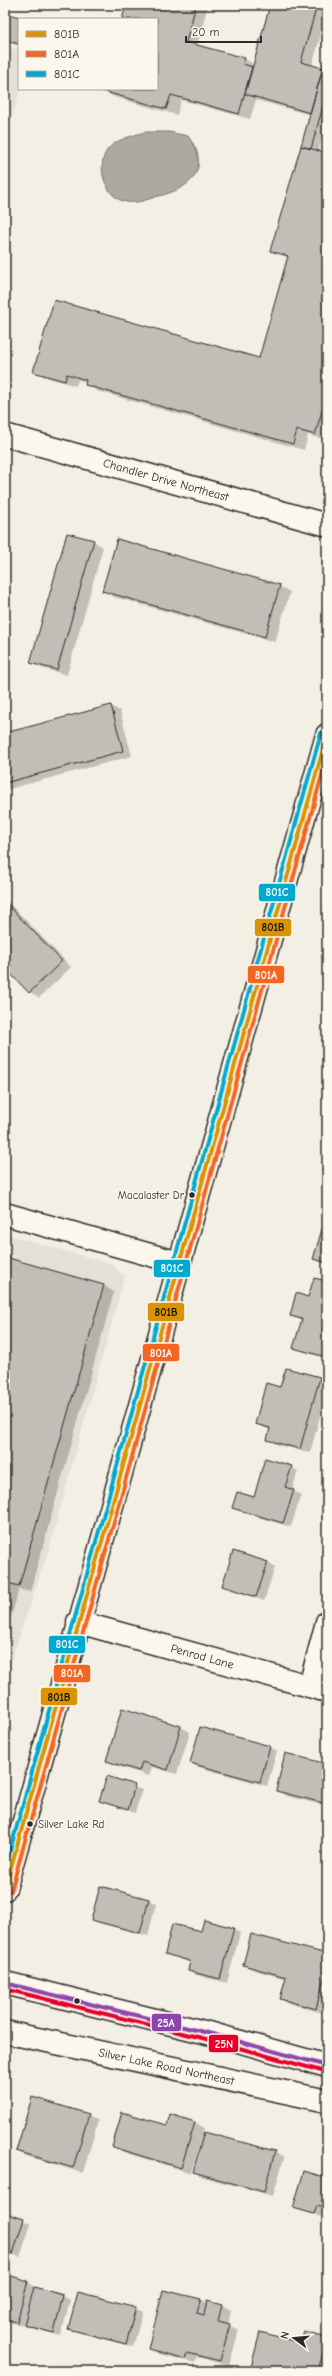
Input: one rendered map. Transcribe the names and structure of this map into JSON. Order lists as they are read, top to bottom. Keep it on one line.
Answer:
{"streets":{"main road":["Chandler Drive Northeast","Penrod Lane","Silver Lake Road Northeast"]},"places":["Macalaster Dr","Silver Lake Rd"],"lines":["transit line 801C","transit line 801B","transit line 801A","transit line 25A","transit line 25N"],"legend":["801B","801A","801C"],"scale_bar":"20 m","north":"left"}
